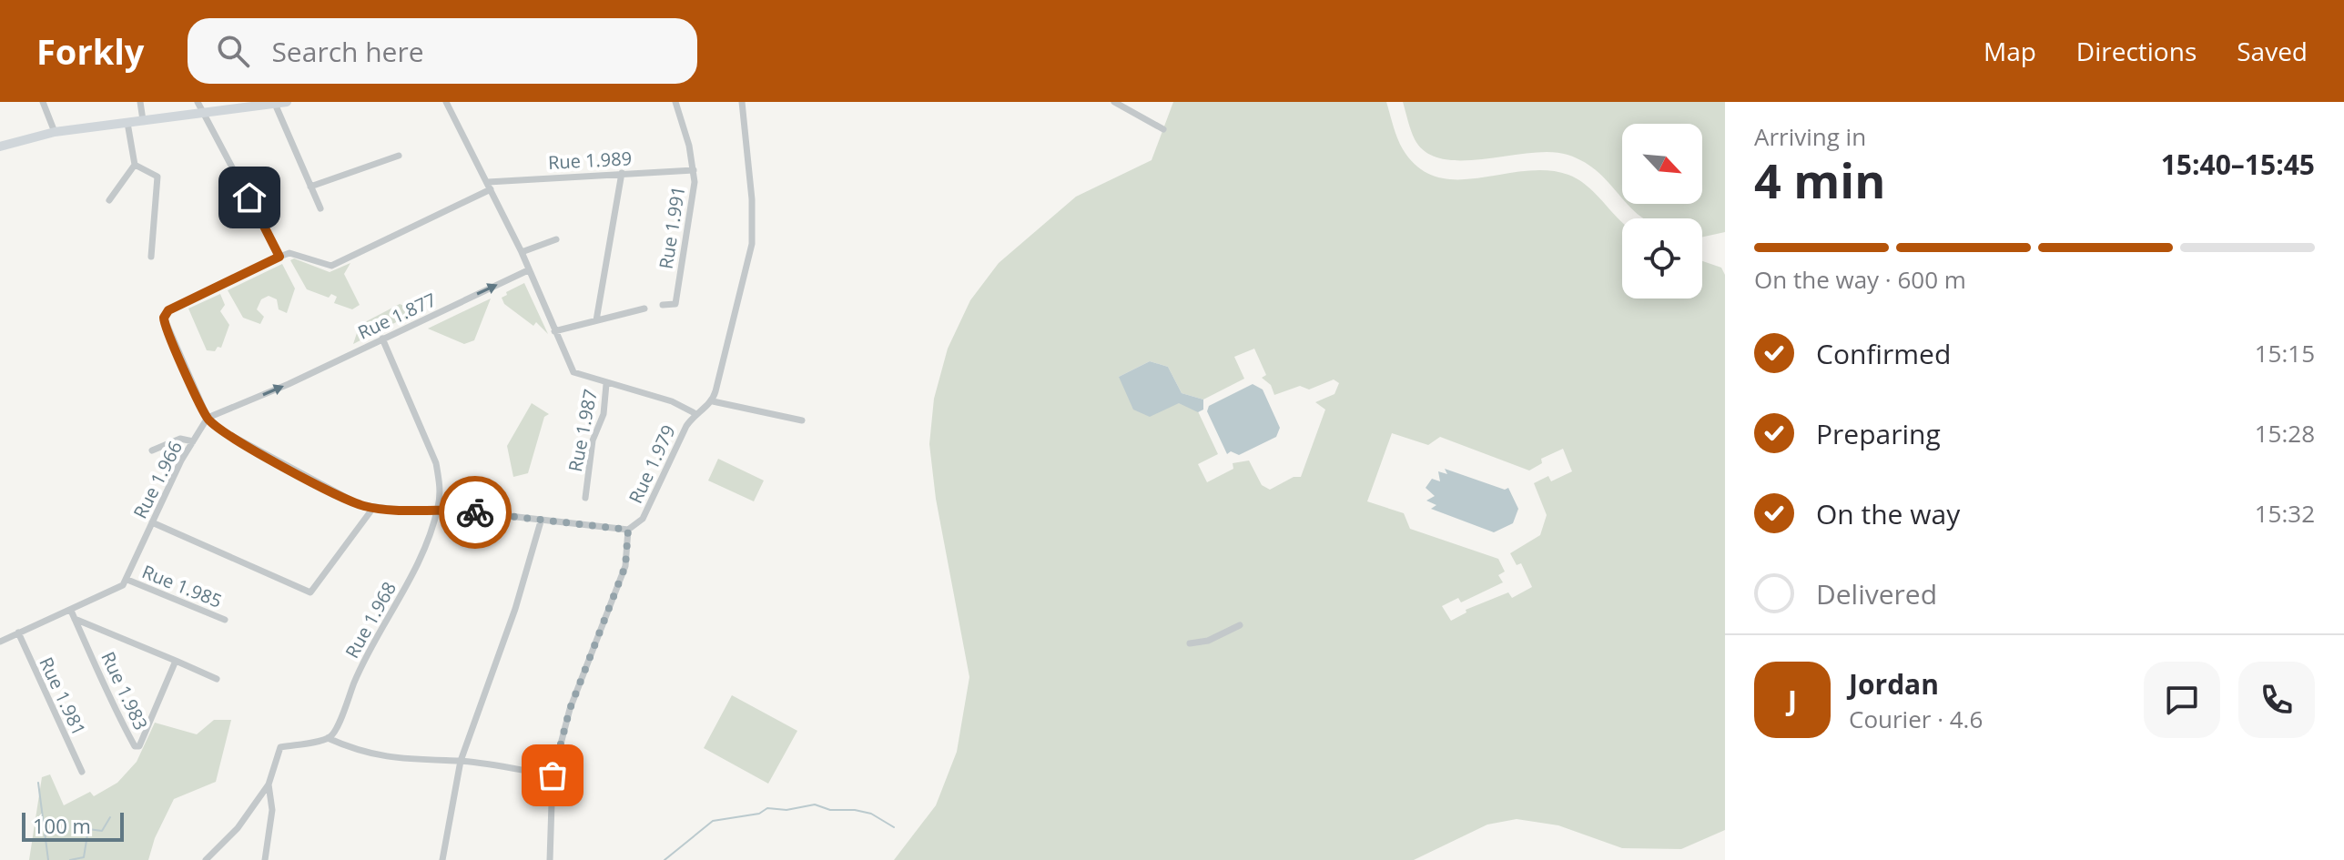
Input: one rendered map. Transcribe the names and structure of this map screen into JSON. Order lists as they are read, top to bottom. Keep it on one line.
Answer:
{"streets":{"street":["Rue 1.989","Rue 1.991","Rue 1.877","Rue 1.987","Rue 1.979","Rue 1.966","Rue 1.985","Rue 1.968","Rue 1.983","Rue 1.981"]},"crossings":[["Rue 1.989","Rue 1.991"],["Rue 1.877","Rue 1.987"],["Rue 1.877","Rue 1.966"],["Rue 1.877","Rue 1.968"],["Rue 1.966","Rue 1.985"]],"one_way":["Rue 1.877"],"scale_bar":"100 m","north":"bottom right","page":{"header":"Forkly","search":"Search here","nav":["Map","Directions","Saved"],"heading":["4 min","Arriving in","15:40–15:45"],"panel":["Jordan","Courier · 4.6"],"bar":"On the way · 600 m","list":[["Confirmed","15:15"],["Preparing","15:28"],["On the way","15:32"],"Delivered"],"round":"J","scale":"100 m"}}
